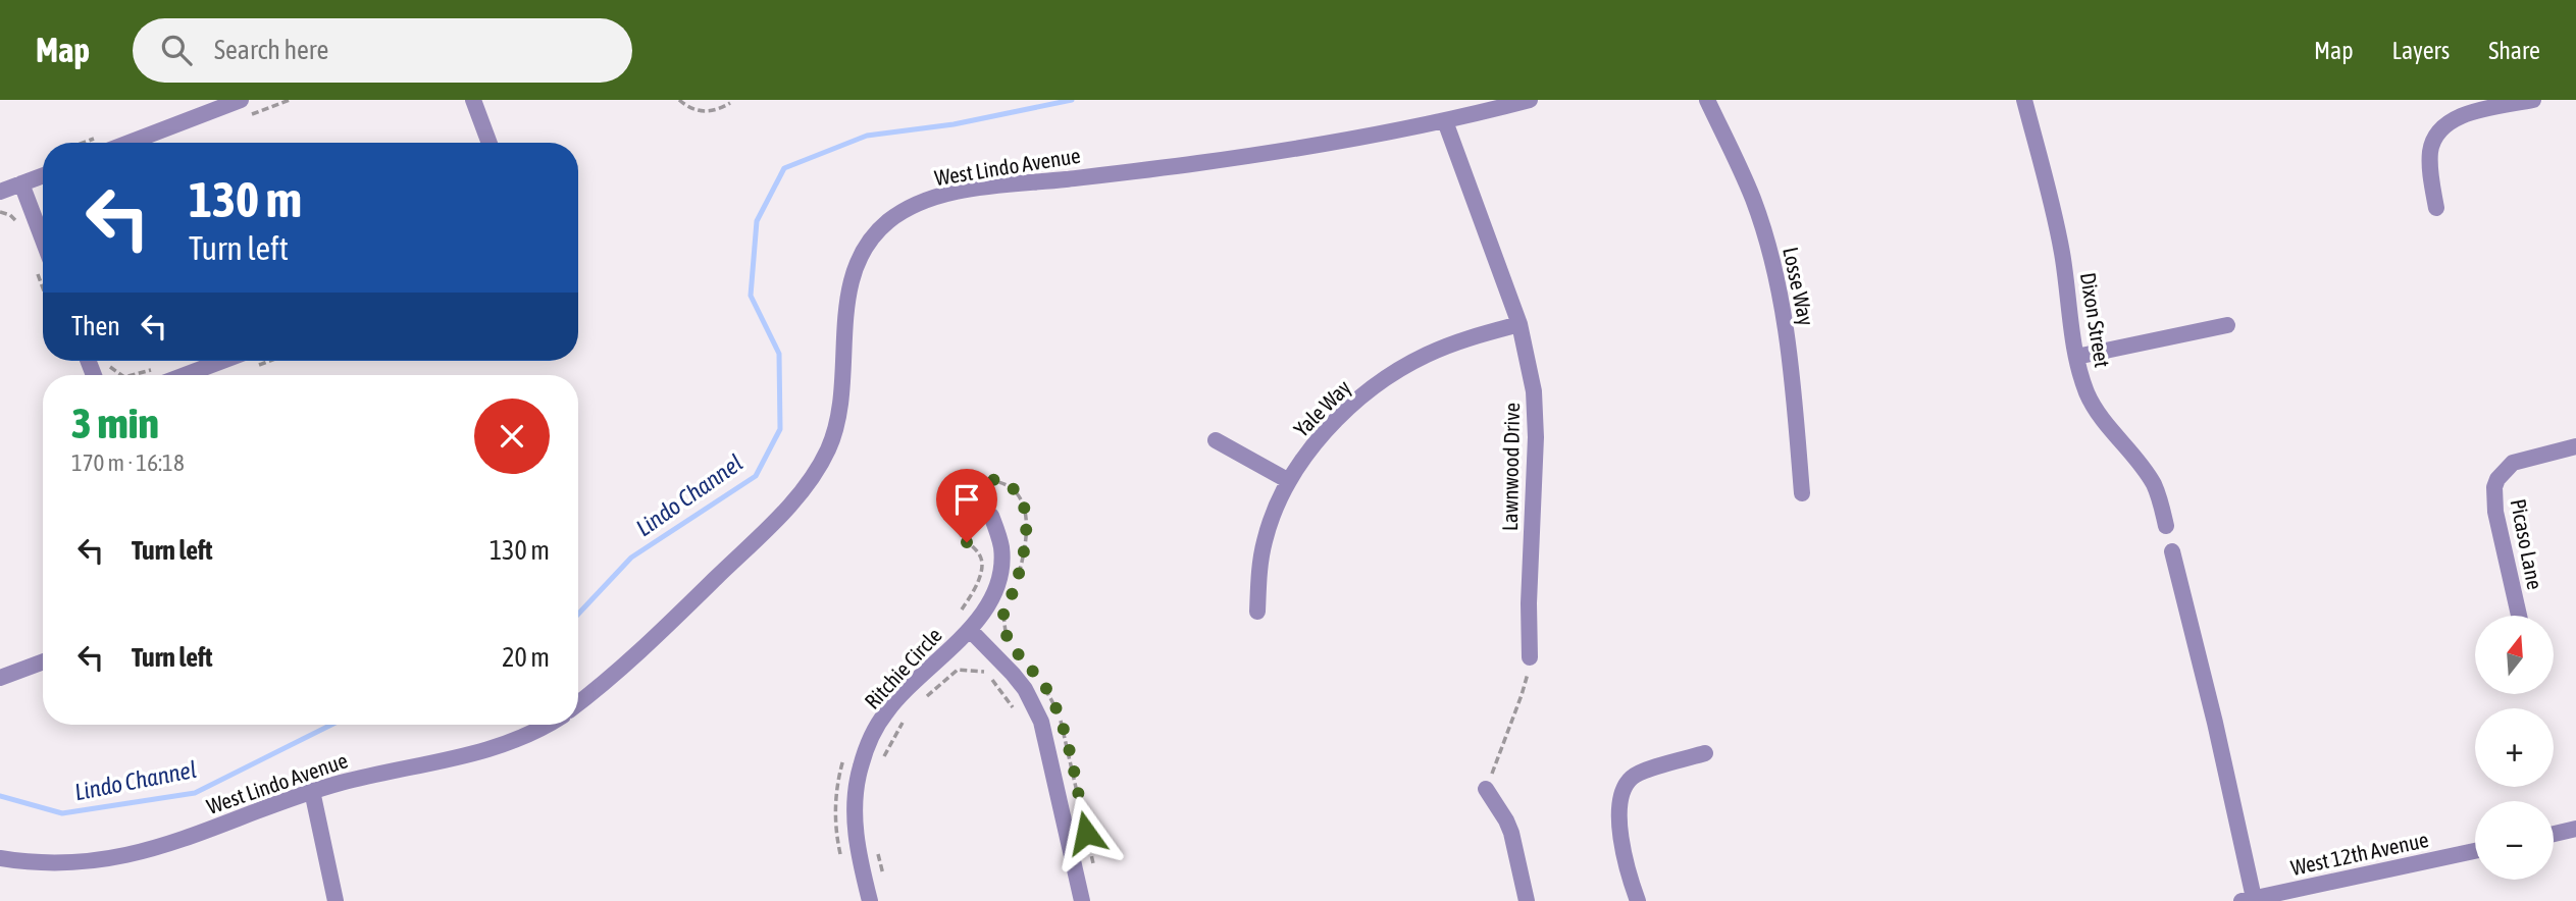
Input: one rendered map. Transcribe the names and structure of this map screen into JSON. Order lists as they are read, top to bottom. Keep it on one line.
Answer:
{"streets":{"street":["West Lindo Avenue","Losse Way","Dixon Street","Yale Way","Lawnwood Drive","Picaso Lane","Ritchie Circle","West 12th Avenue"]},"crossings":[["West Lindo Avenue","Lawnwood Drive"],["Yale Way","Lawnwood Drive"]],"water":["Lindo Channel"],"north":"top","page":{"header":"Map","search":"Search here","nav":["Map","Layers","Share"],"turn":["130 m","Turn left"],"then":"Then","heading":["3 min","170 m · 16:18"],"list":[{"name":"Turn left","value":"130 m"},{"name":"Turn left","value":"20 m"}],"map_buttons":["+","−"]}}
